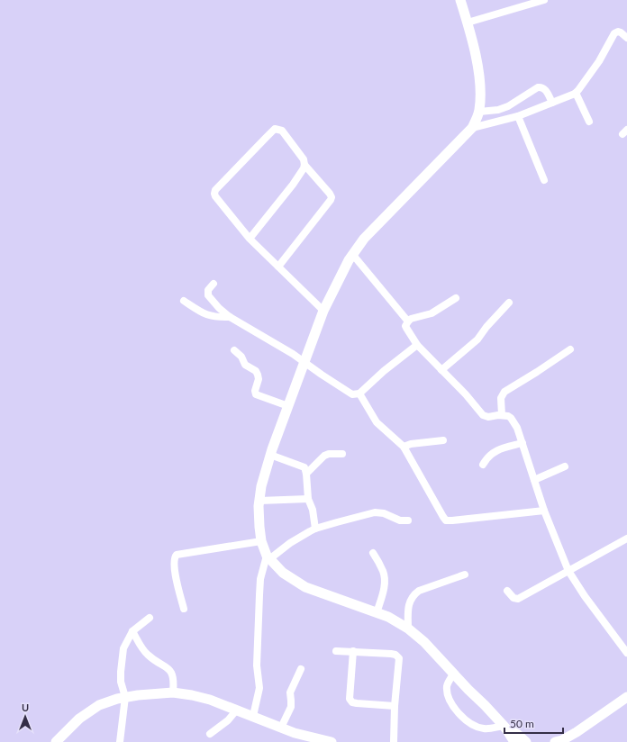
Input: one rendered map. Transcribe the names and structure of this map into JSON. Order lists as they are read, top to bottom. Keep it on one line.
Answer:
{"scale_bar":"50 m","north":"top"}
